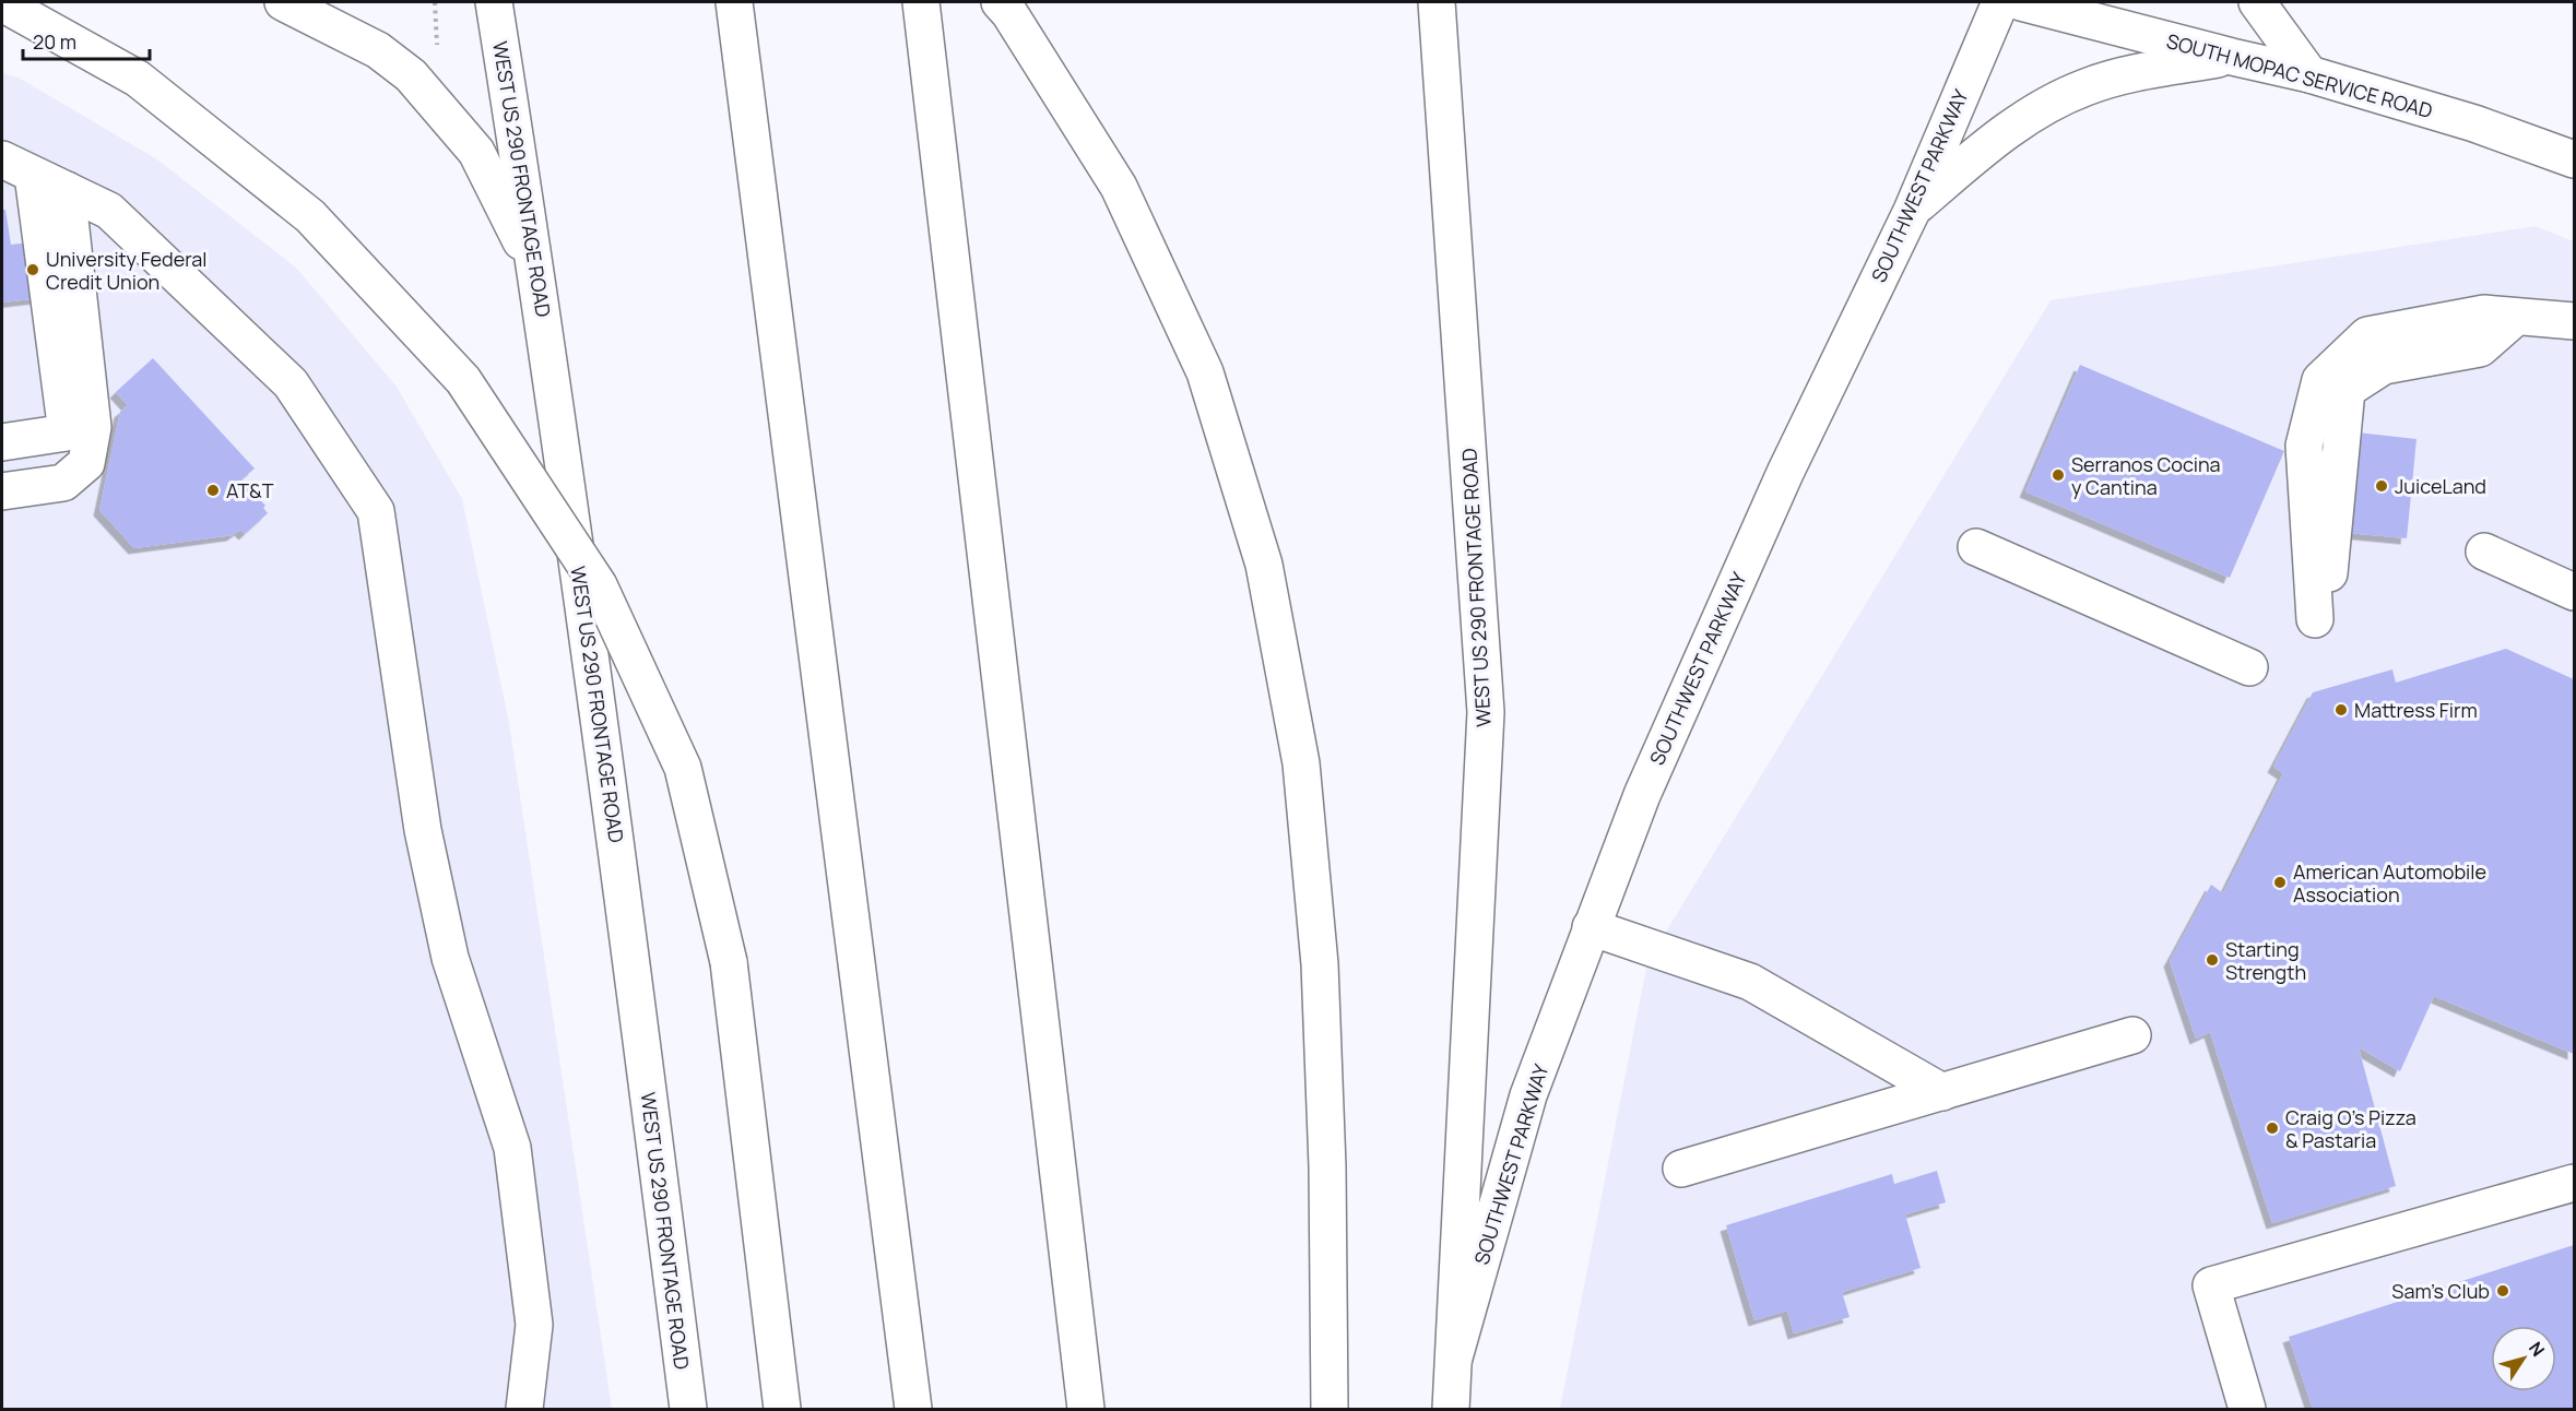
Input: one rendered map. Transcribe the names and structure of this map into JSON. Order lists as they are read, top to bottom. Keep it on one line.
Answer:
{"streets":{"main road":["SOUTH MOPAC SERVICE ROAD","WEST US 290 FRONTAGE ROAD","SOUTHWEST PARKWAY"]},"crossings":[["WEST US 290 FRONTAGE ROAD","SOUTHWEST PARKWAY"]],"places":["University Federal Credit Union","Serranos Cocina y Cantina","JuiceLand","AT&T","Mattress Firm","American Automobile Association","Starting Strength","Craig O's Pizza & Pastaria","Sam's Club"],"scale_bar":"20 m","north":"top right"}
